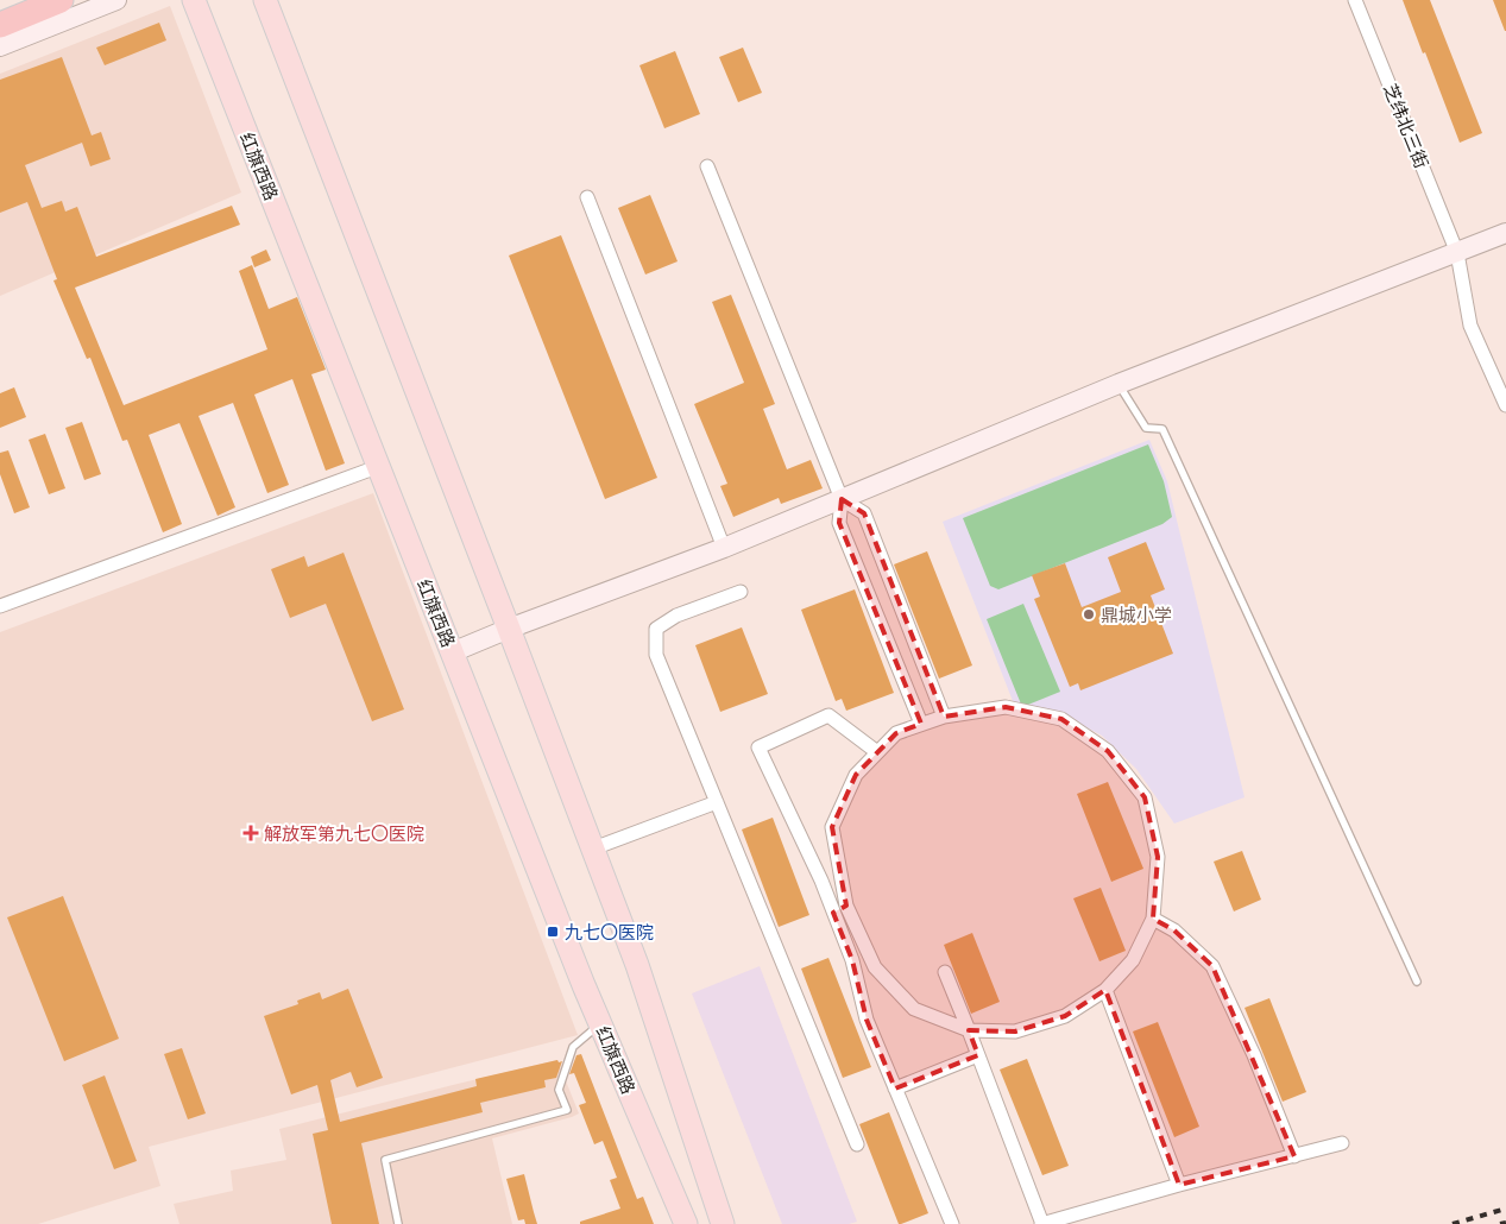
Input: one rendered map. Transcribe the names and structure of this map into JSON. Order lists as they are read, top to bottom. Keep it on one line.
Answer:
{"streets":{"main road":["红旗西路"],"street":["芝纬北三街"]},"places":{"other":["鼎城小学"],"health":["解放军第九七〇医院"],"transit":["九七〇医院"]}}
